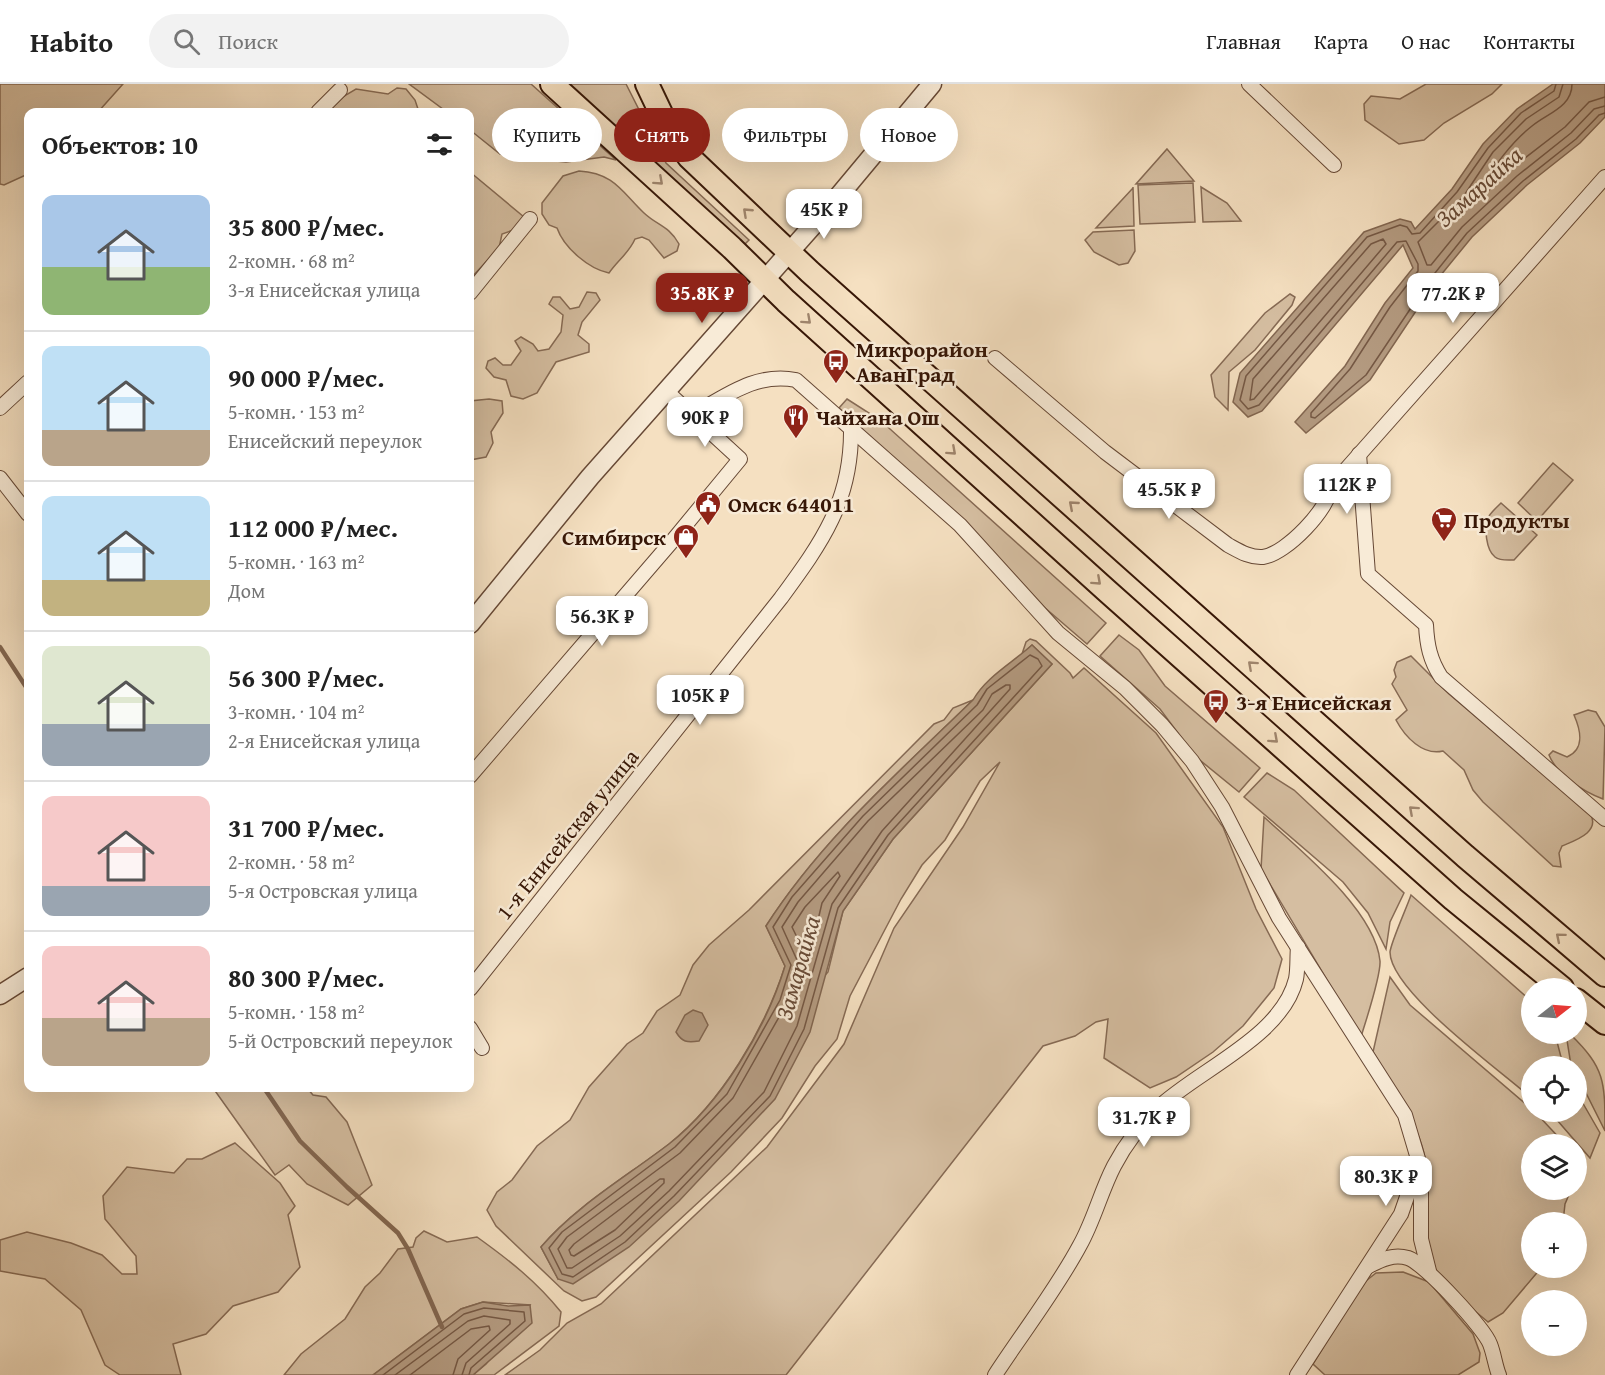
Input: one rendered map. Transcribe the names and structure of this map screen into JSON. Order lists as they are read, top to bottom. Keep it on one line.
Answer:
{"streets":{"street":["1-я Енисейская улица"]},"water":["Замарайка"],"places":{"bus stop":["Микрорайон АванГрад","3-я Енисейская"],"restaurant":["Чайхана Ош"],"public building":["Омск 644011"],"supermarket":["Продукты"],"shop":["Симбирск"]},"north":"right","page":{"header":"Habito","search":"Поиск","nav":["Главная","Карта","О нас","Контакты"],"chip":["Купить","Снять","Фильтры","Новое"],"heading":"Объектов: 10","list":[{"name":"35 800 ₽/мес.","note":"2-комн. · 68 m² · 3-я Енисейская улица"},{"name":"90 000 ₽/мес.","note":"5-комн. · 153 m² · Енисейский переулок"},{"name":"112 000 ₽/мес.","note":"5-комн. · 163 m² · Дом"},{"name":"56 300 ₽/мес.","note":"3-комн. · 104 m² · 2-я Енисейская улица"},{"name":"31 700 ₽/мес.","note":"2-комн. · 58 m² · 5-я Островская улица"},{"name":"80 300 ₽/мес.","note":"5-комн. · 158 m² · 5-й Островский переулок"}],"price":["45K ₽","35.8K ₽","77.2K ₽","90K ₽","112K ₽","45.5K ₽","56.3K ₽","105K ₽","31.7K ₽","80.3K ₽"],"map_buttons":["+","−"]}}
